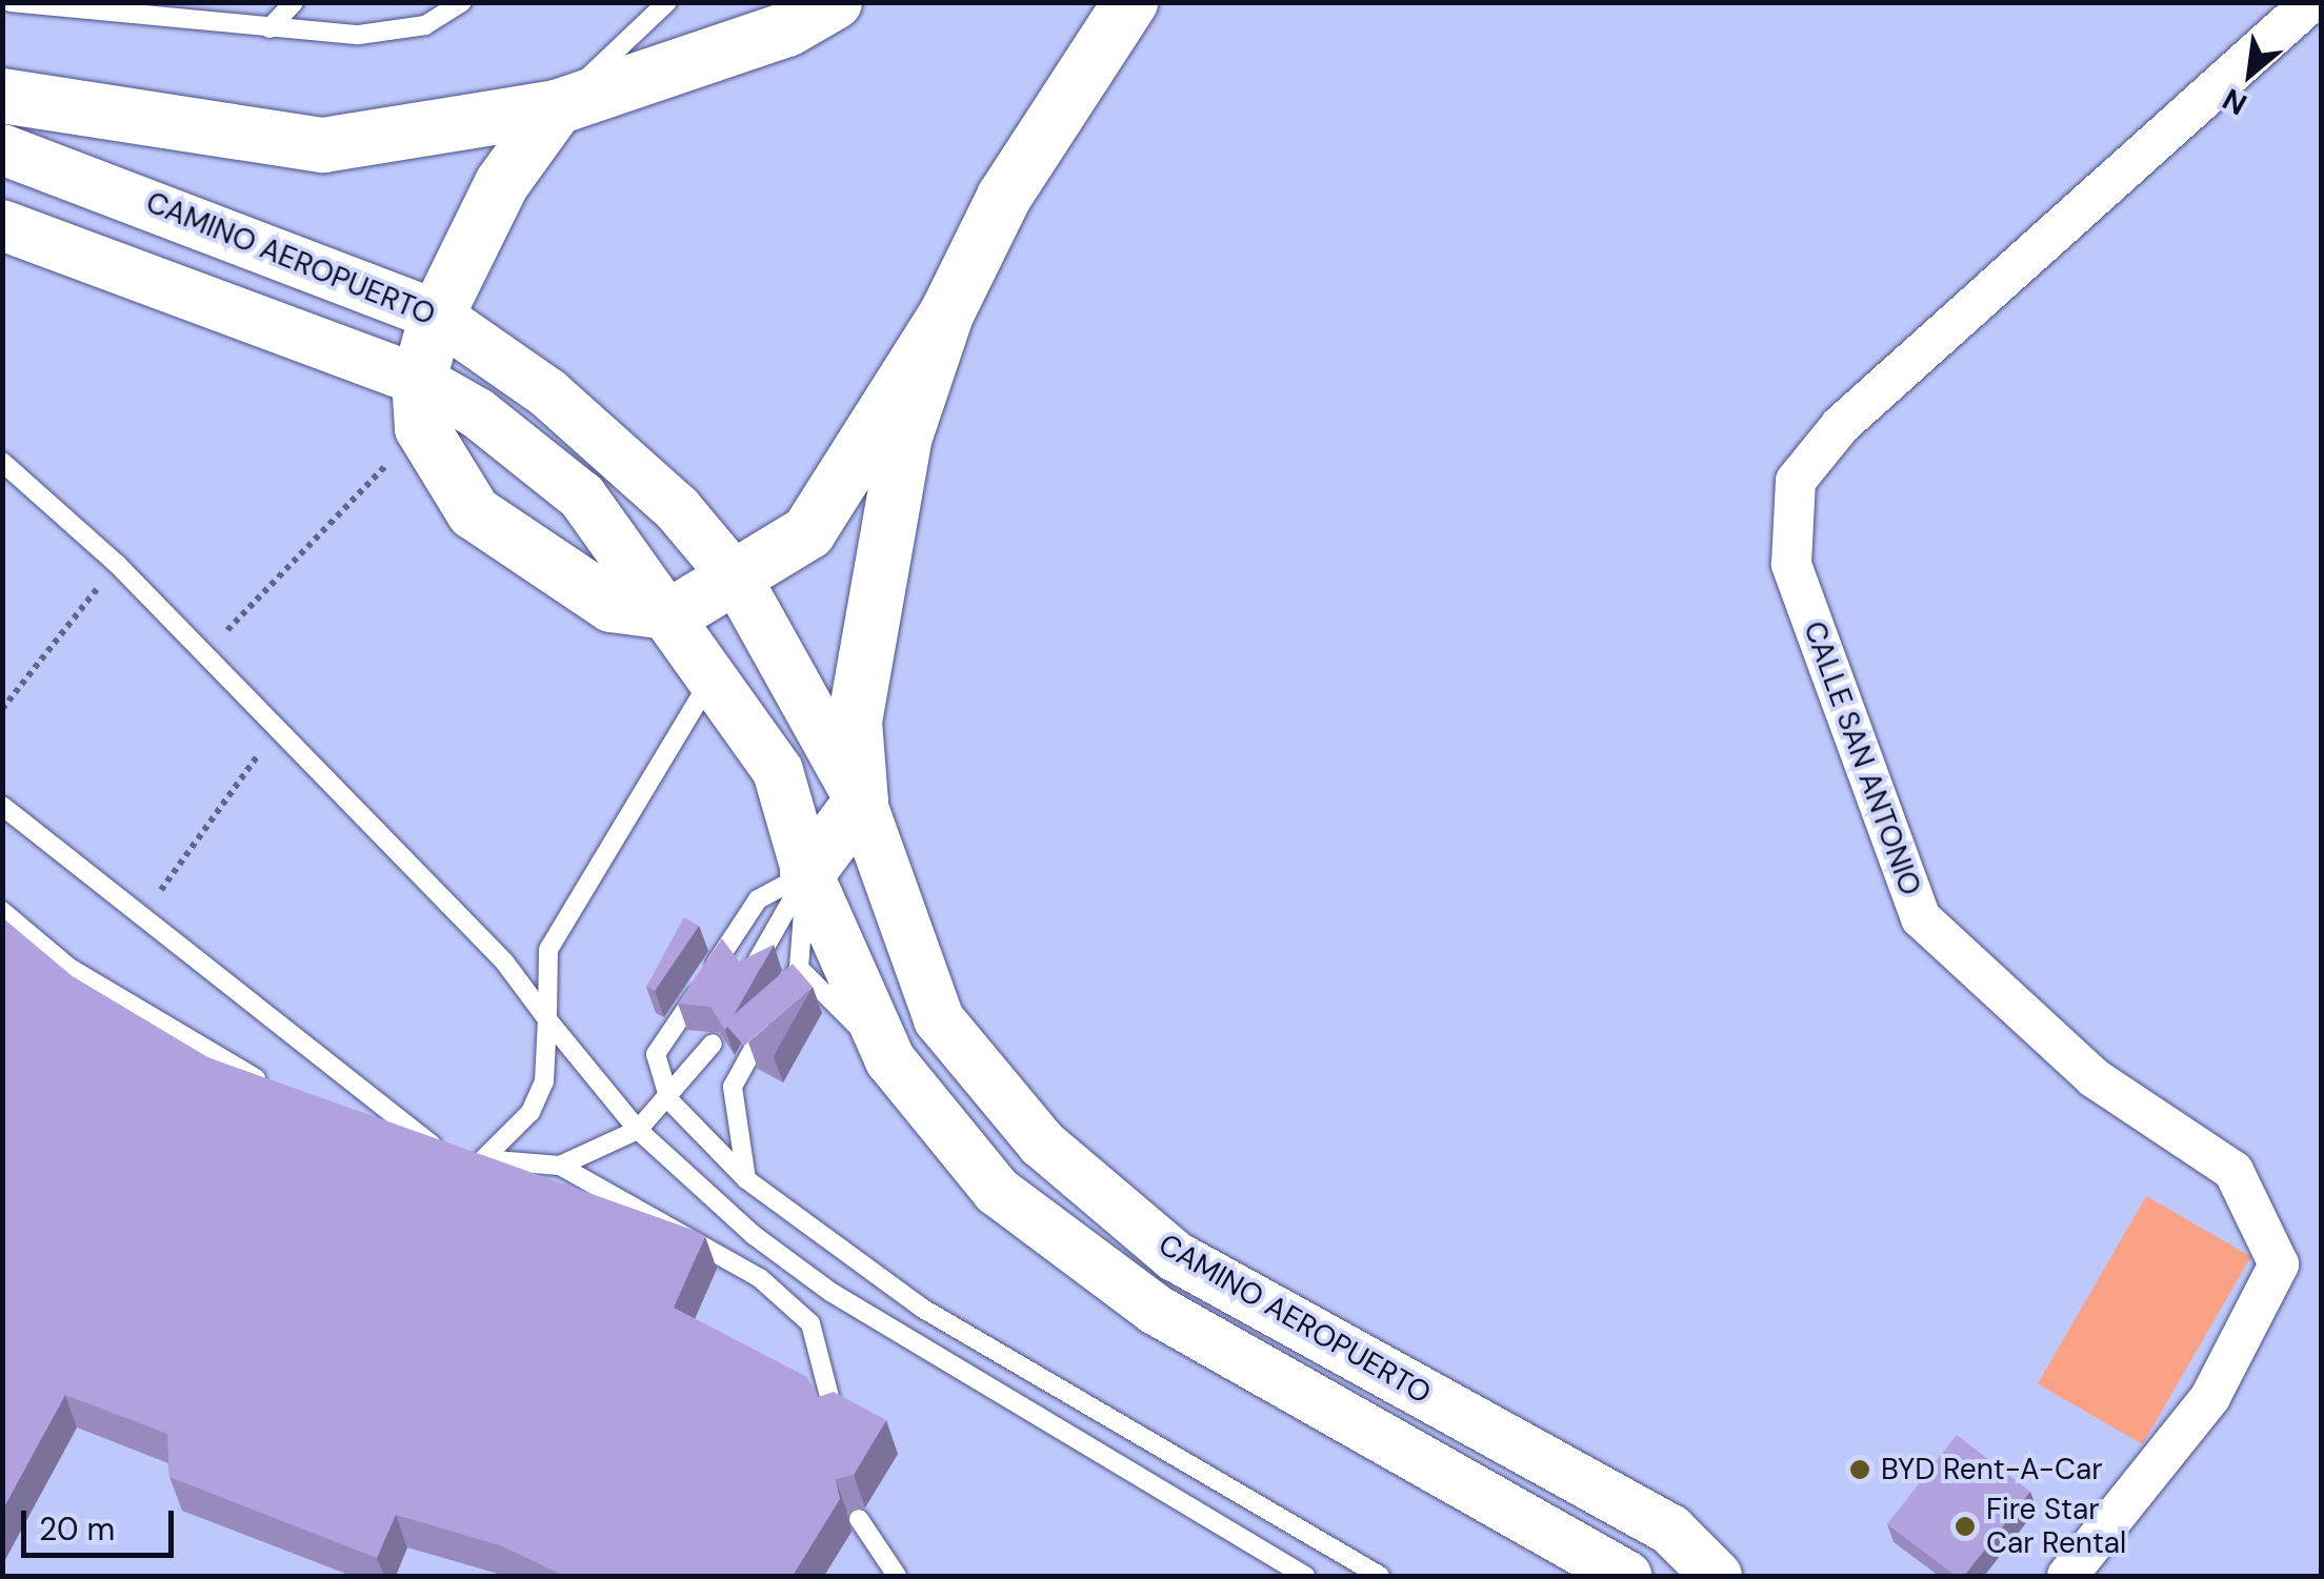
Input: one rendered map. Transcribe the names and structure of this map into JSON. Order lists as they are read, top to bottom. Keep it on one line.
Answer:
{"streets":{"street":["CAMINO AEROPUERTO","CALLE SAN ANTONIO"]},"places":["BYD Rent-A-Car","Fire Star Car Rental"],"scale_bar":"20 m","north":"bottom left"}
